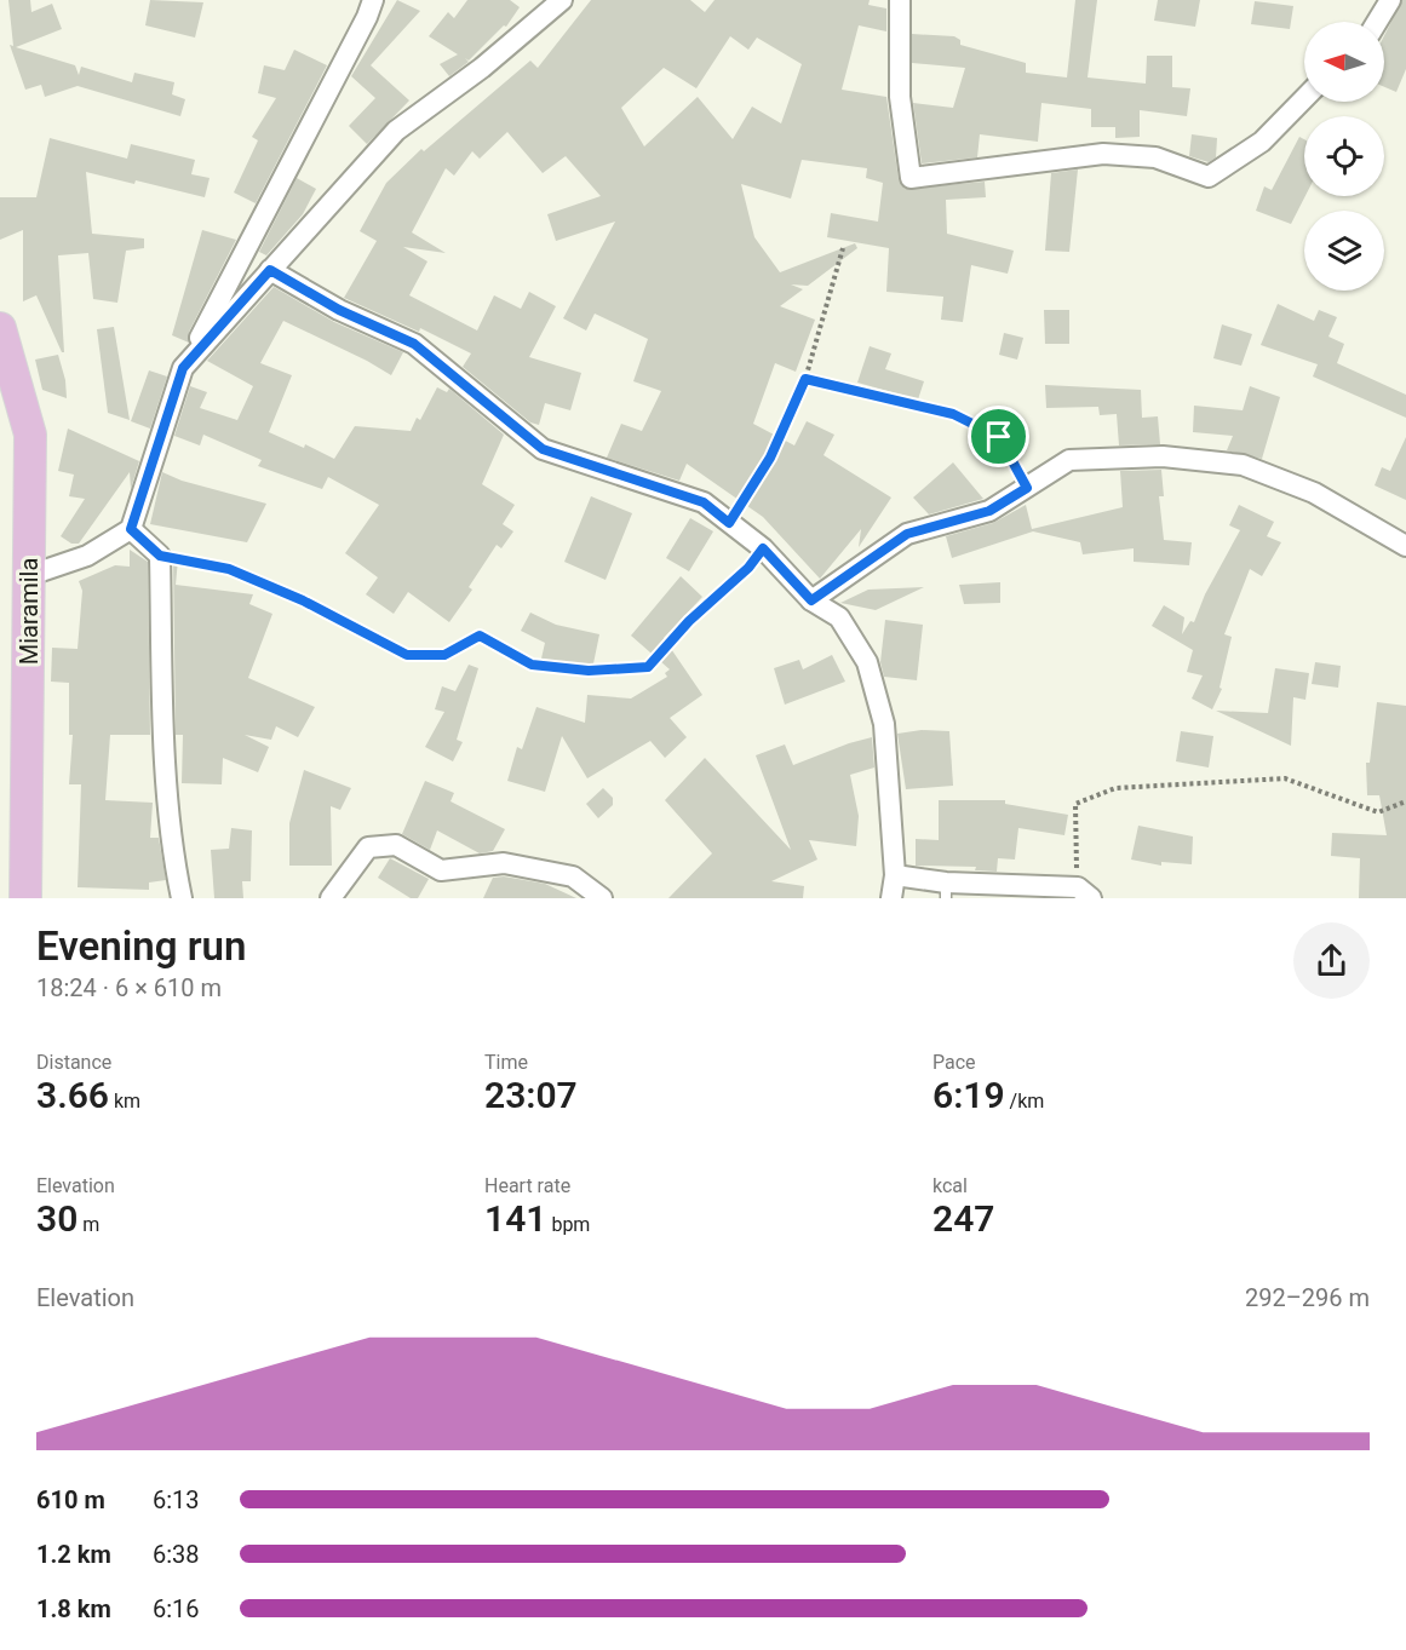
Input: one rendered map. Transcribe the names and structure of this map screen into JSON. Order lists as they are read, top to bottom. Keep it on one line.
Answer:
{"streets":{"main road":["Miaramila"]},"north":"left","page":{"heading":["Evening run","18:24 · 6 × 610 m"],"stats":[["Distance","3.66 km"],["Time","23:07"],["Pace","6:19 /km"],["Elevation","30 m"],["Heart rate","141 bpm"],["kcal","247"]],"chart":["Elevation","292–296 m"],"list":[{"name":"610 m","note":"6:13"},{"name":"1.2 km","note":"6:38"},{"name":"1.8 km","note":"6:16"}]}}
